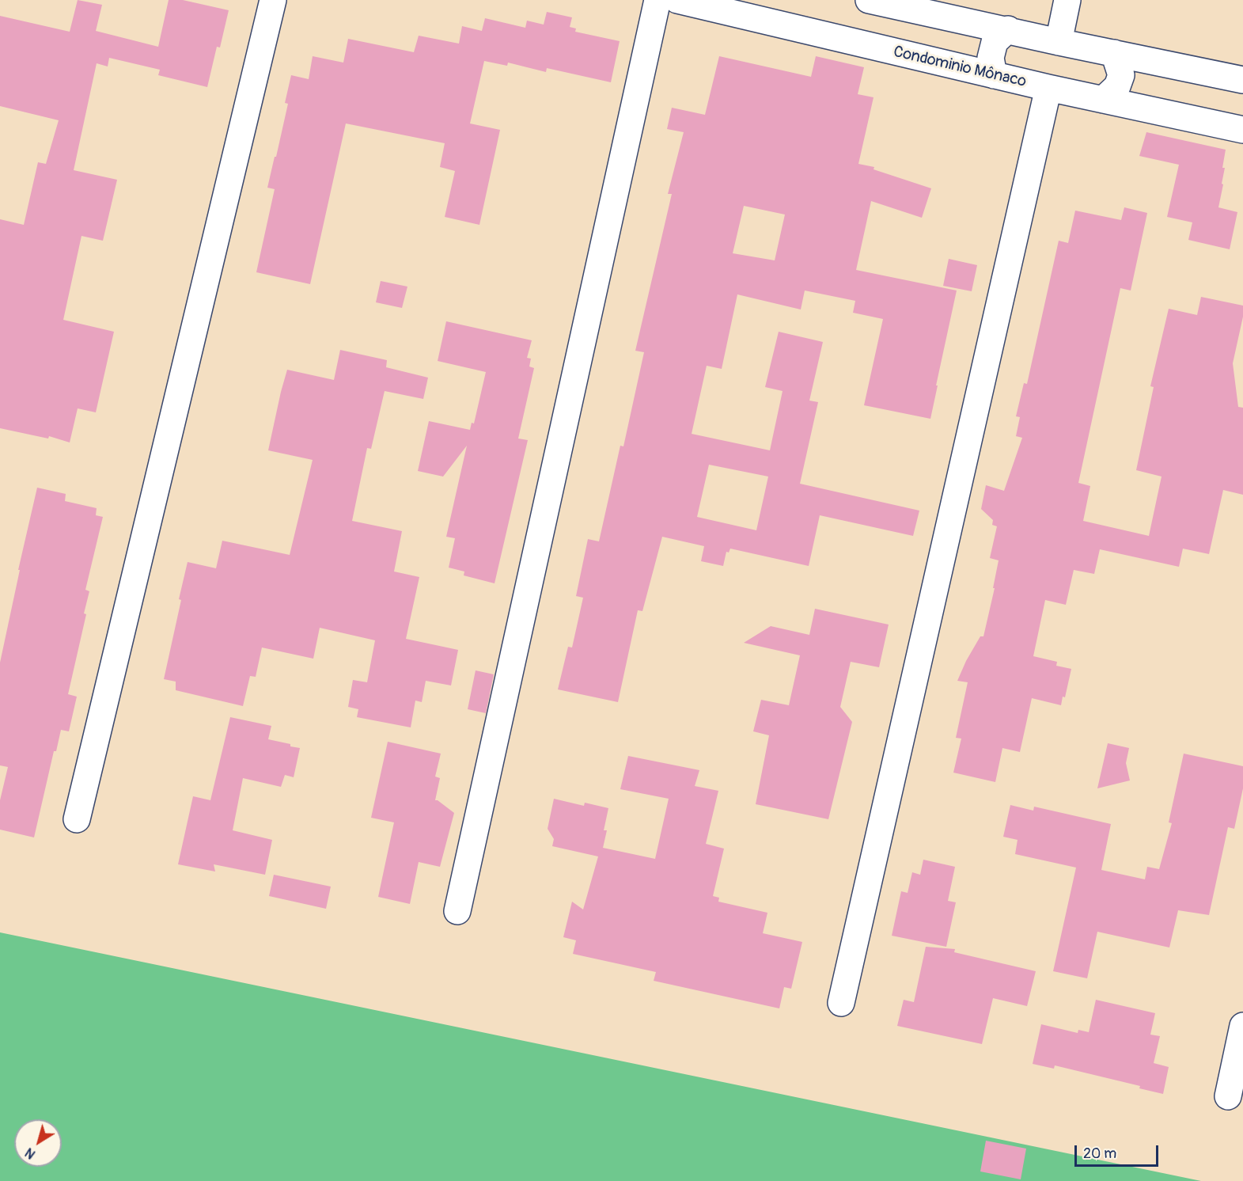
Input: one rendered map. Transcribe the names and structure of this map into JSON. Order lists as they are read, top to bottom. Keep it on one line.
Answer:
{"streets":{"street":["Condominio Mônaco"]},"scale_bar":"20 m","north":"bottom left"}
